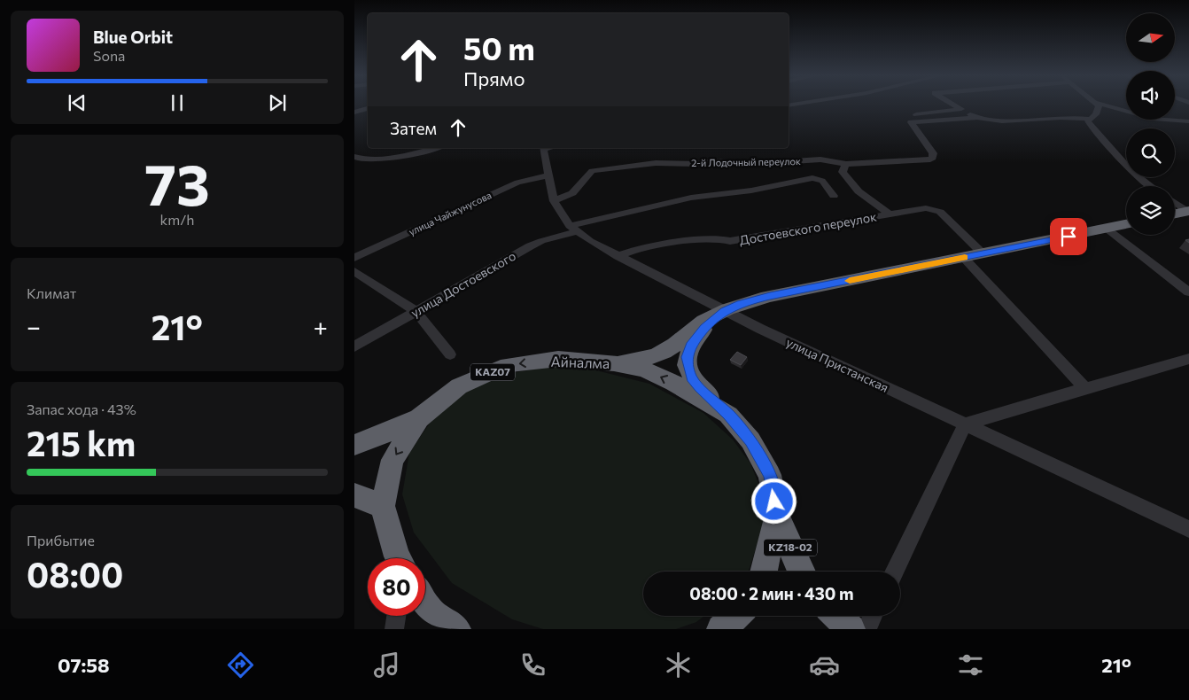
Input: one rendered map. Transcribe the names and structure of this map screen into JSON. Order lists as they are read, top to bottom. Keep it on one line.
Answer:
{"streets":{"highway":["Айналма","KAZ07","KZ18-02"],"street":["2-й Лодочный переулок","улица Чайжунусова","Достоевского переулок","улица Достоевского","улица Пристанская"]},"crossings":[["2-й Лодочный переулок","улица Пристанская"],["улица Чайжунусова","улица Пристанская"],["Достоевского переулок","улица Пристанская"],["Достоевского переулок","KAZ07"],["улица Достоевского","улица Пристанская"],["Айналма","KAZ07"],["Айналма","KZ18-02"],["улица Пристанская","KAZ07"]],"north":"right","page":{"turn":["50 m","Прямо"],"song":["Blue Orbit","Sona"],"then":"Затем","tile":[["73","km/h"],"Климат",["Запас хода · 43%","215 km"],["Прибытие","08:00"]],"heat":["−","21°","+"],"limit":"80","trip":"08:00 · 2 мин · 430 m","tabs":["07:58","21°"]}}
